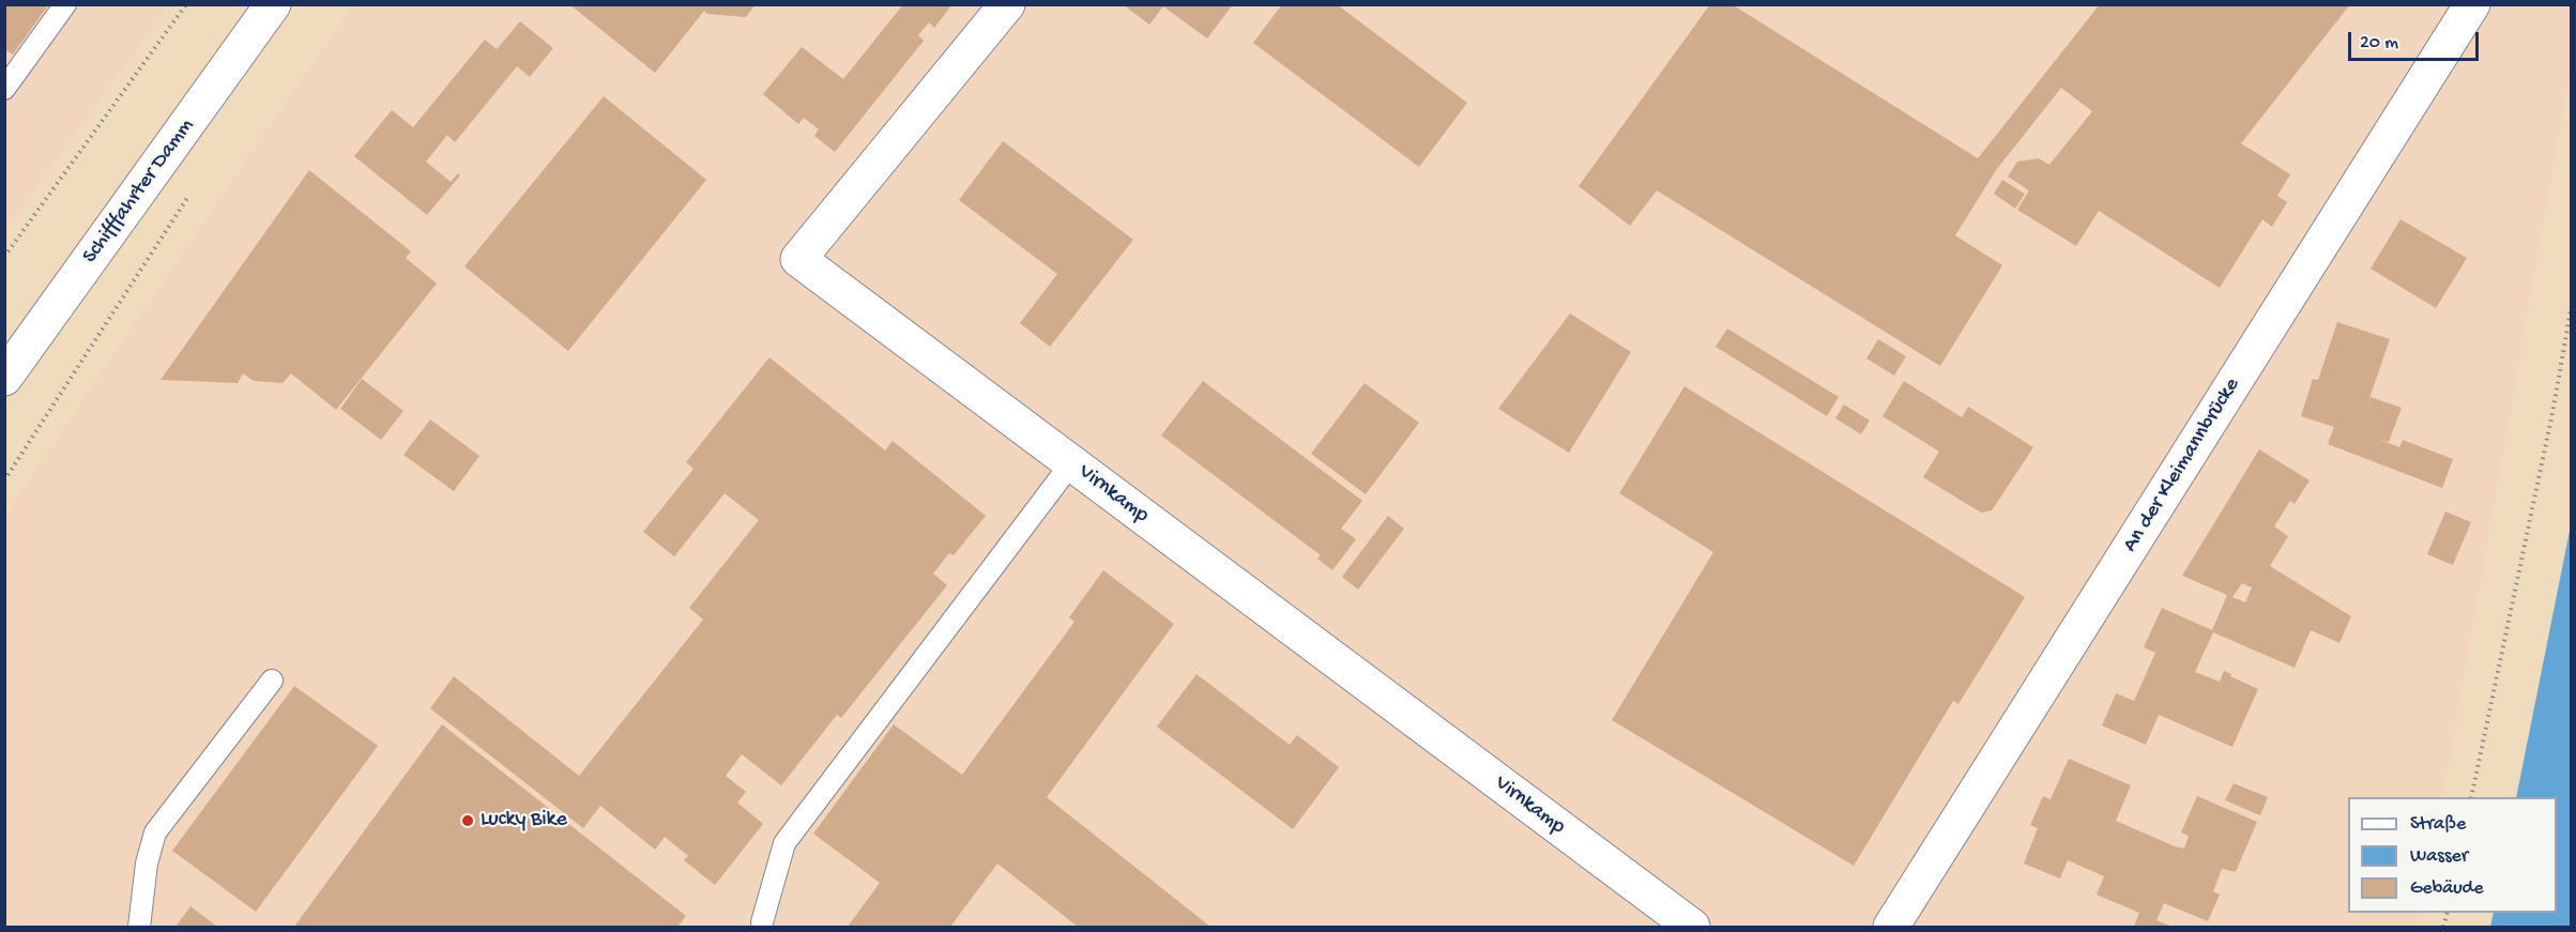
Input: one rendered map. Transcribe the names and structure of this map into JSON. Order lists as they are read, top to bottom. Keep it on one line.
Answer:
{"streets":{"street":["Schifffahrter Damm","An der Kleimannbrücke","Virnkamp"]},"places":["Lucky Bike"],"legend":["Straße","Wasser","Gebäude"],"scale_bar":"20 m"}
